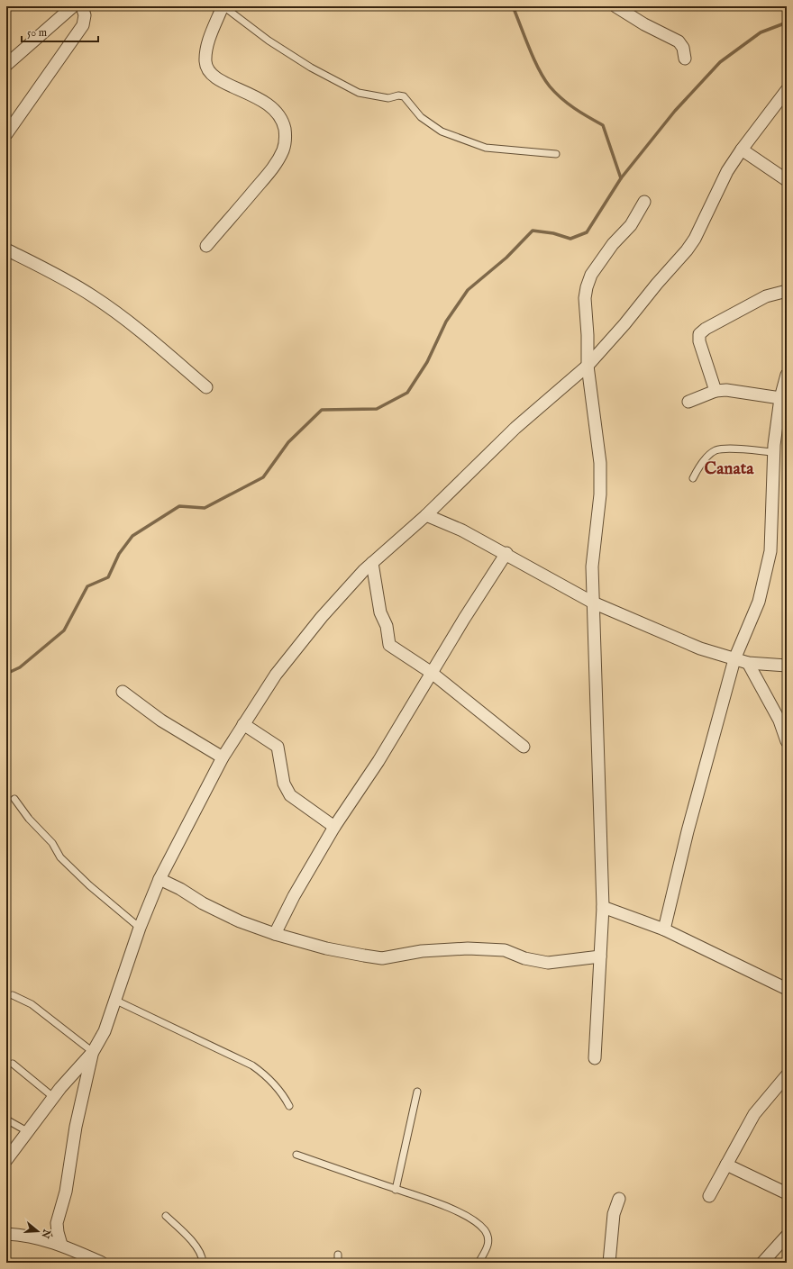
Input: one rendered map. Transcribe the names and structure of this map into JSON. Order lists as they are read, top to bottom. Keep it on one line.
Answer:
{"districts":["Canata"],"scale_bar":"50 m","north":"right"}
